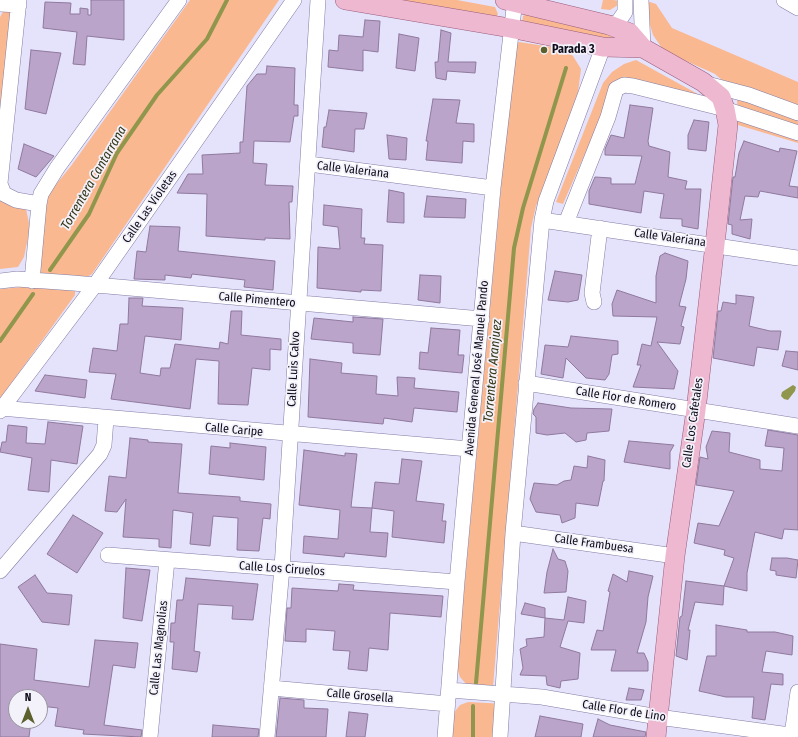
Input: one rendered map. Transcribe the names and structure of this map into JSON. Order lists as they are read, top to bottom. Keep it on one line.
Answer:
{"streets":{"main road":["Calle Los Cafetales"],"street":["Calle Valeriana","Calle Las Violetas","Calle Pimentero","Avenida General José Manuel Pando","Calle Luis Calvo","Calle Flor de Romero","Calle Caripe","Calle Frambuesa","Calle Los Ciruelos","Calle Las Magnolias","Calle Grosella","Calle Flor de Lino"]},"crossings":[["Calle Valeriana","Avenida General José Manuel Pando"],["Calle Valeriana","Calle Luis Calvo"],["Calle Valeriana","Calle Los Cafetales"],["Calle Las Violetas","Calle Pimentero"],["Calle Las Violetas","Calle Caripe"],["Calle Pimentero","Avenida General José Manuel Pando"],["Calle Pimentero","Calle Luis Calvo"],["Avenida General José Manuel Pando","Calle Caripe"],["Avenida General José Manuel Pando","Calle Los Ciruelos"],["Avenida General José Manuel Pando","Calle Grosella"],["Avenida General José Manuel Pando","Calle Flor de Lino"],["Calle Luis Calvo","Calle Caripe"],["Calle Luis Calvo","Calle Los Ciruelos"],["Calle Luis Calvo","Calle Grosella"],["Calle Flor de Romero","Calle Los Cafetales"],["Calle Los Cafetales","Calle Frambuesa"],["Calle Los Cafetales","Calle Flor de Lino"],["Calle Los Ciruelos","Calle Las Magnolias"],["Calle Grosella","Calle Flor de Lino"]],"water":["Torrentera Cantarrana","Torrentera Aranjuez"],"places":["Parada 3"],"north":"top"}
